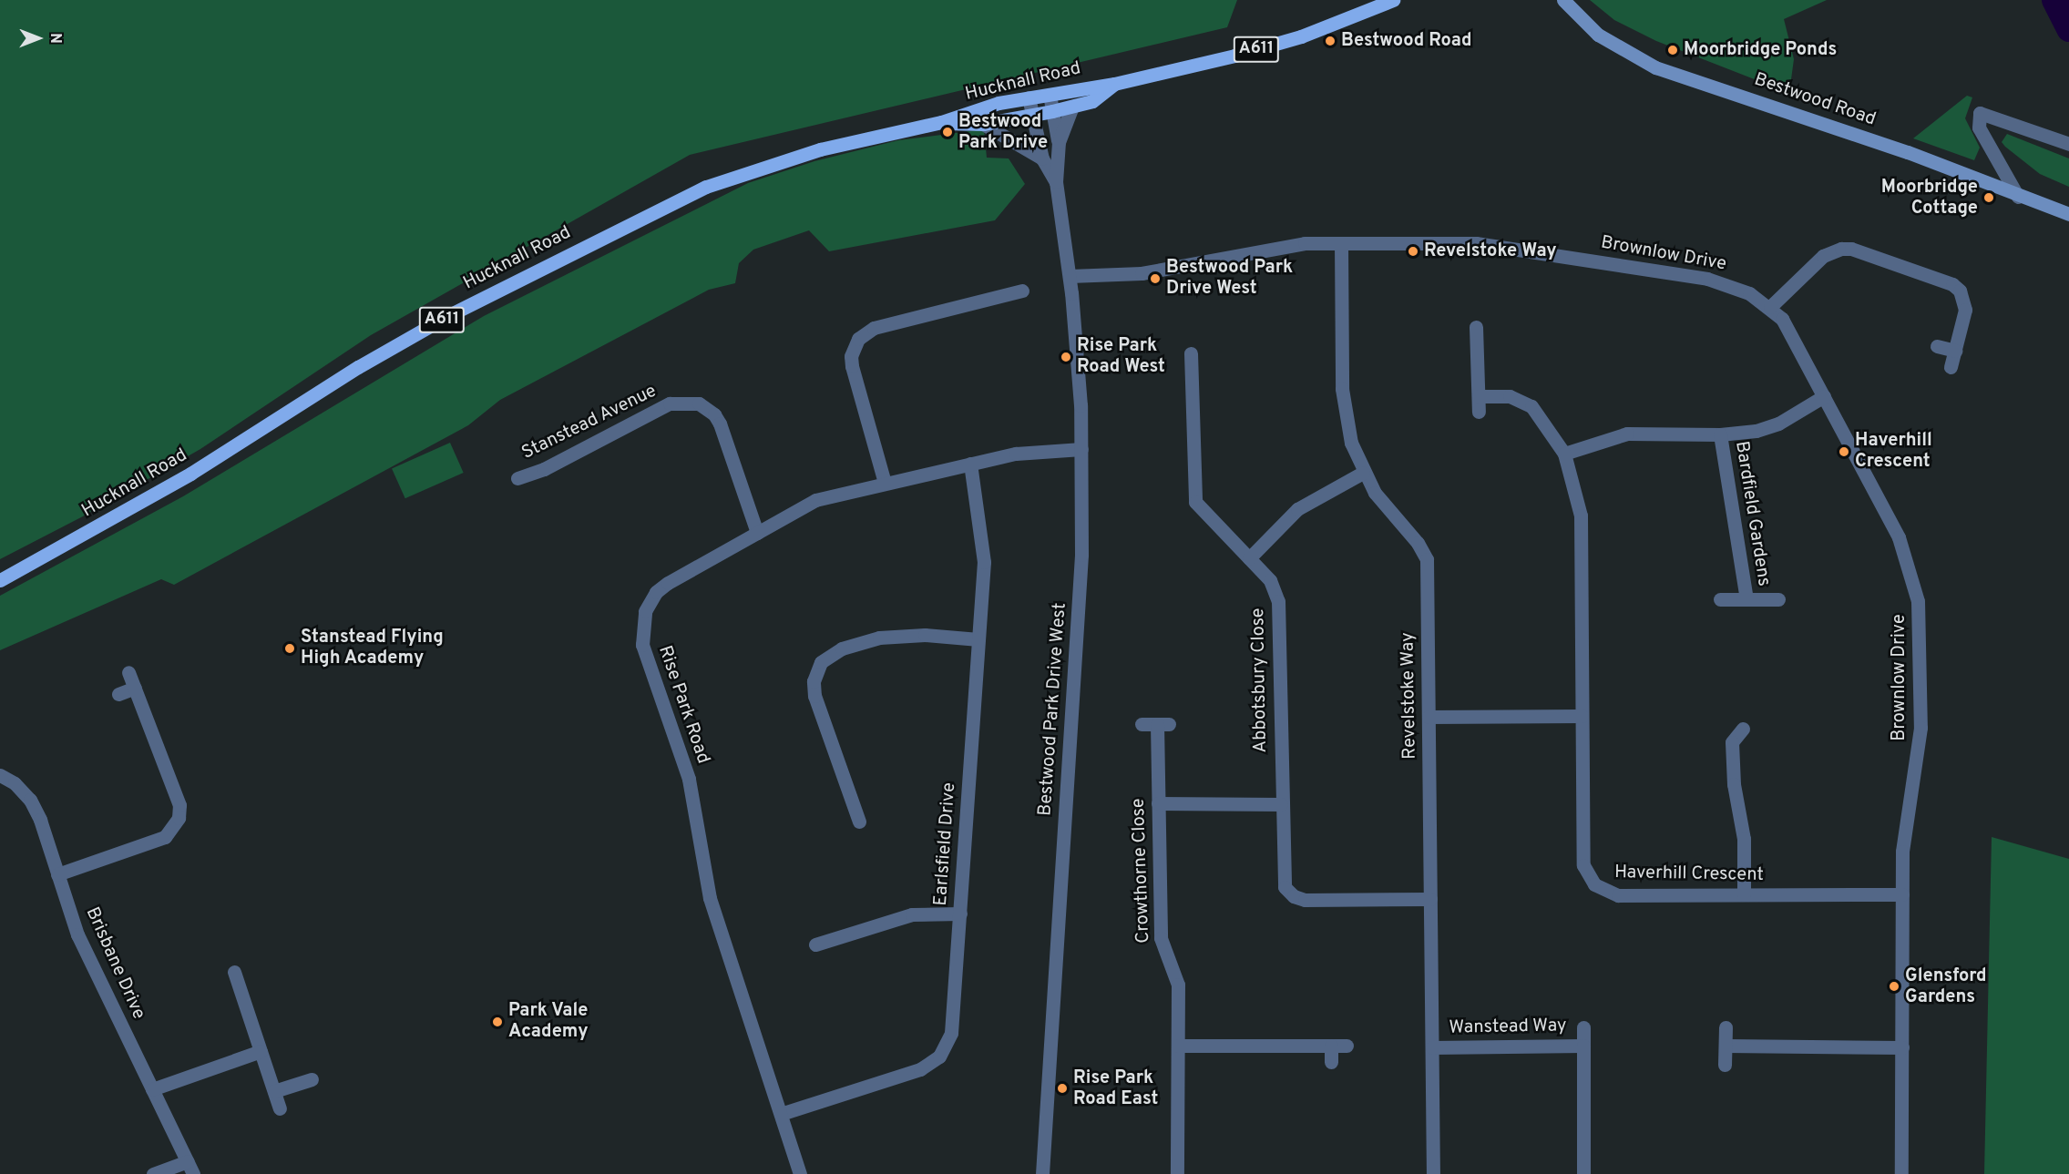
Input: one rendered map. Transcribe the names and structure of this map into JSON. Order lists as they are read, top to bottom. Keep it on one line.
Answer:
{"streets":{"main road":["A611","Hucknall Road","Bestwood Road"],"street":["Brownlow Drive","Stanstead Avenue","Bardfield Gardens","Abbotsbury Close","Revelstoke Way","Rise Park Road","Bestwood Park Drive West","Earlsfield Drive","Crowthorne Close","Haverhill Crescent","Brisbane Drive","Wanstead Way"]},"crossings":[["Brownlow Drive","Revelstoke Way"],["Brownlow Drive","Bestwood Park Drive West"],["Brownlow Drive","Haverhill Crescent"],["Stanstead Avenue","Rise Park Road"],["Abbotsbury Close","Revelstoke Way"],["Revelstoke Way","Wanstead Way"],["Rise Park Road","Bestwood Park Drive West"],["Rise Park Road","Earlsfield Drive"]],"places":["Bestwood Road","Moorbridge Ponds","Bestwood Park Drive","Moorbridge Cottage","Revelstoke Way","Bestwood Park Drive West","Rise Park Road West","Haverhill Crescent","Stanstead Flying High Academy","Glensford Gardens","Park Vale Academy","Rise Park Road East"],"north":"right"}
